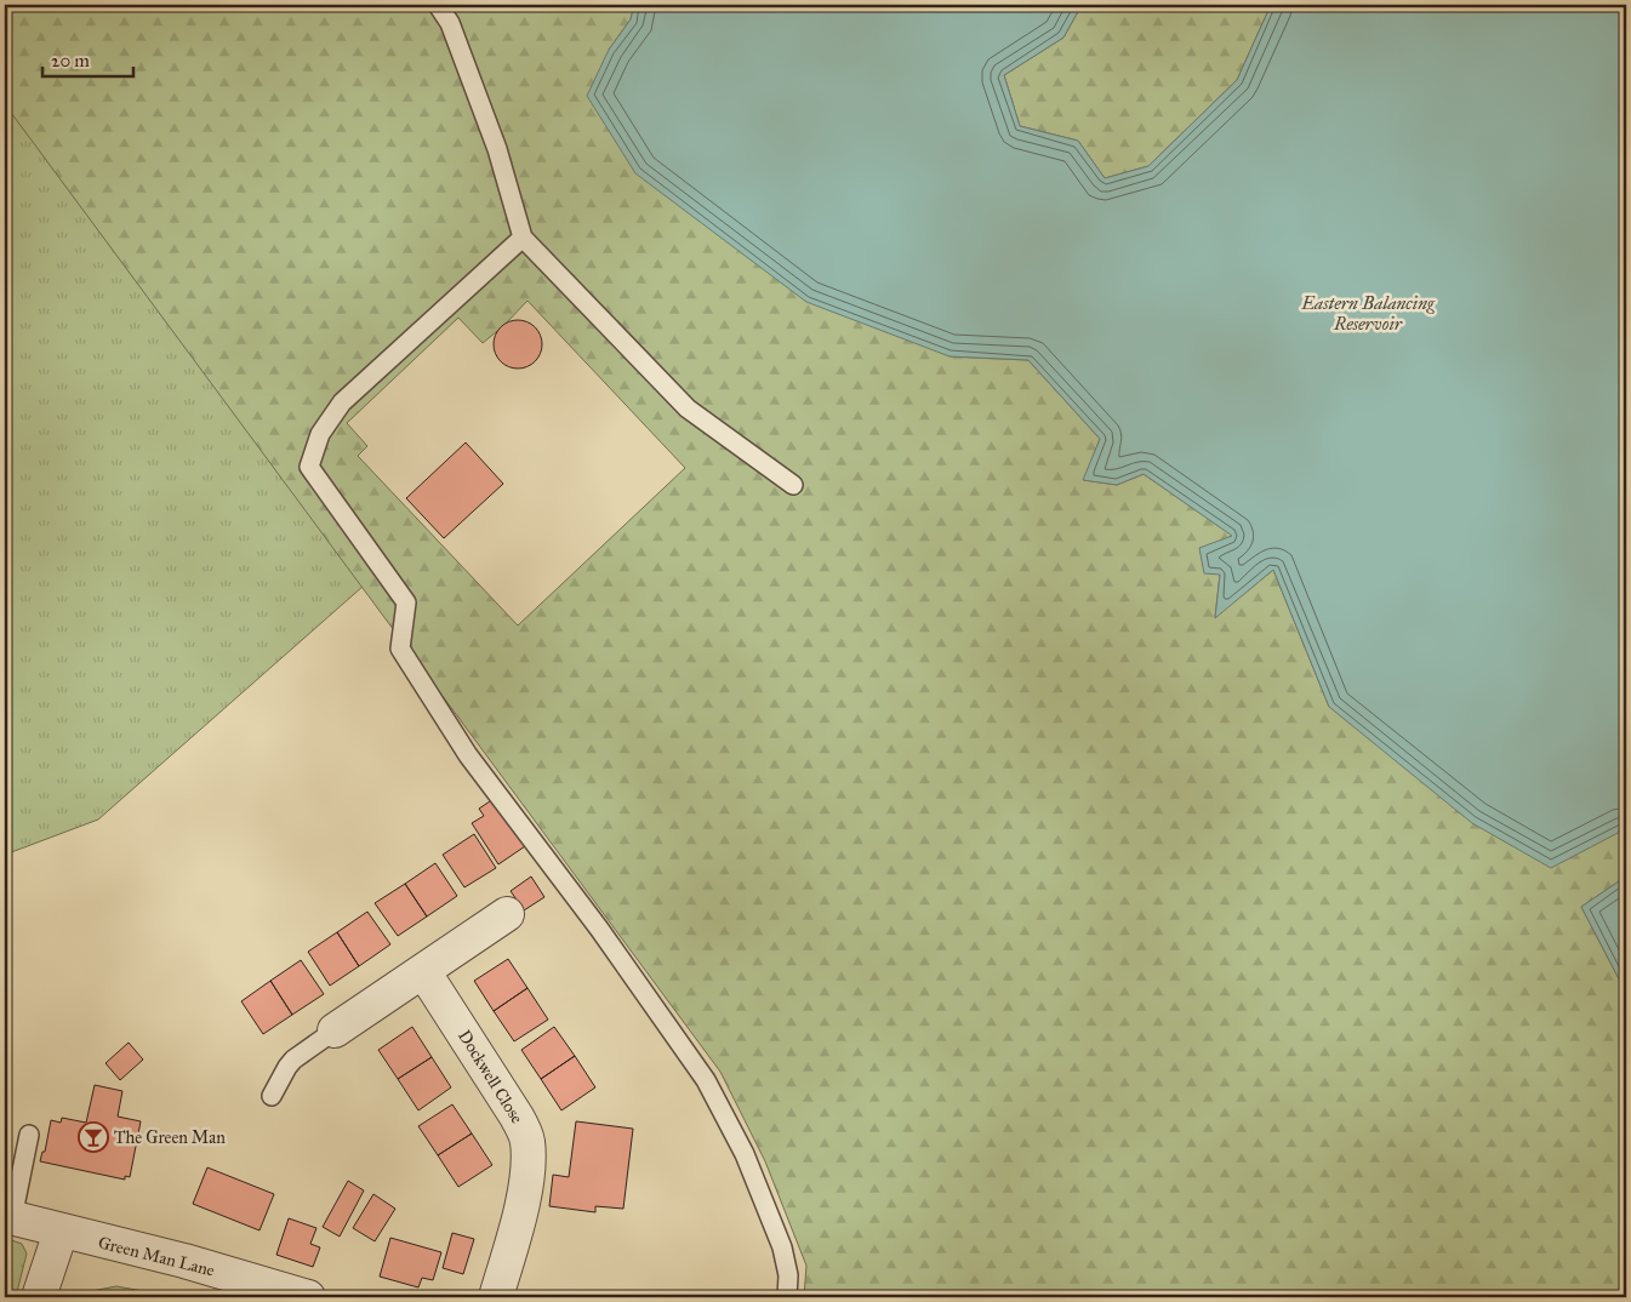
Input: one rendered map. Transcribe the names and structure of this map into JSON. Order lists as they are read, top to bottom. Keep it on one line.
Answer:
{"streets":{"street":["Dockwell Close","Green Man Lane"]},"water":["Eastern Balancing Reservoir"],"places":{"bar":["The Green Man"]},"scale_bar":"20 m"}
